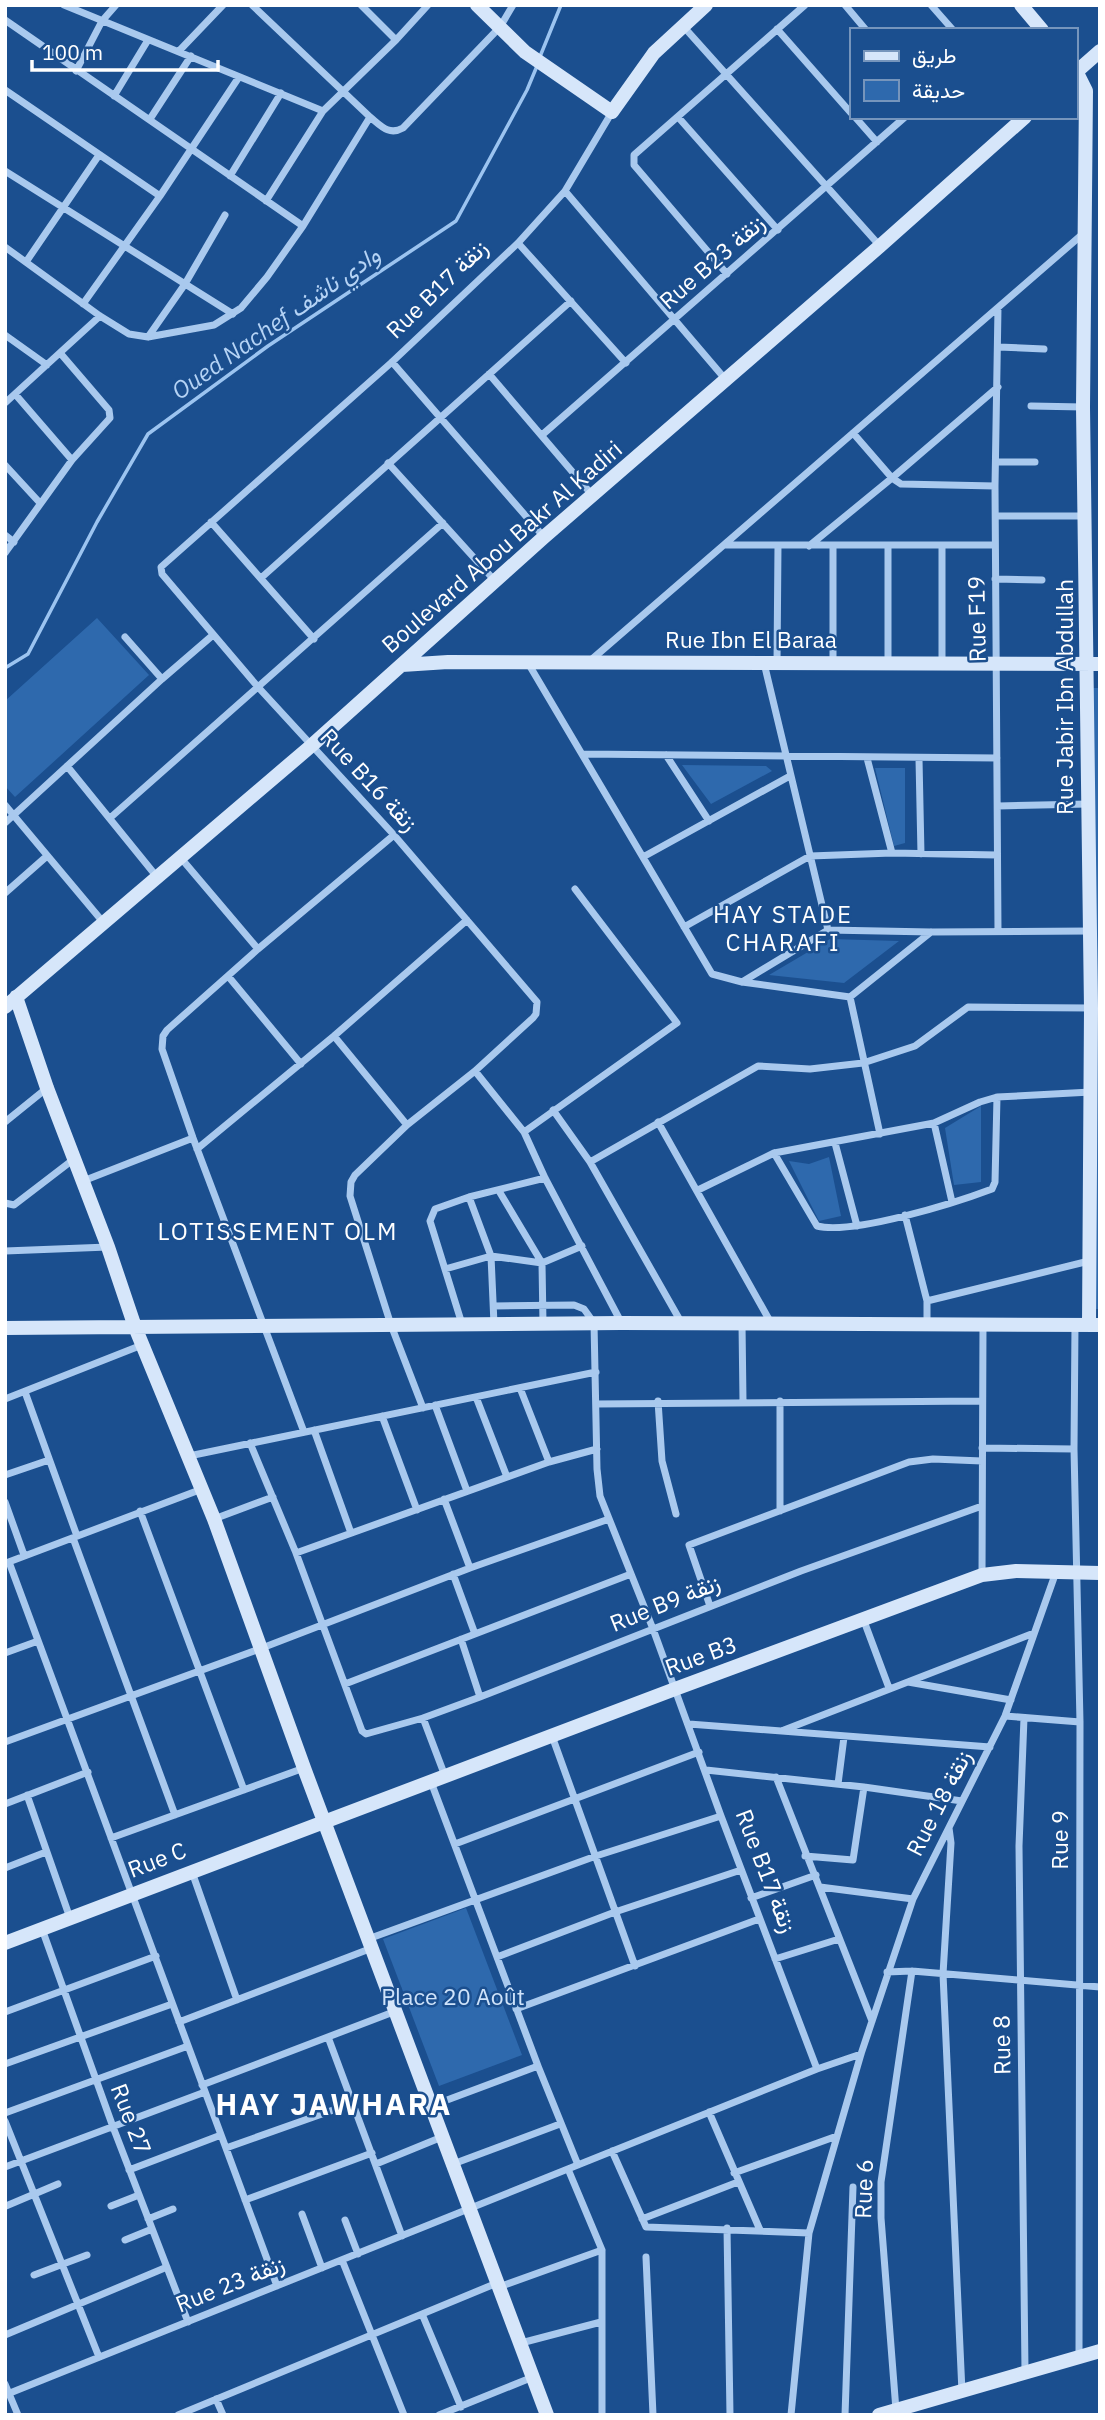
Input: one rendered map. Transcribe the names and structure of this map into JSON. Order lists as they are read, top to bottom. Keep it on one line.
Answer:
{"streets":{"main road":["Rue B17 زنقة","Boulevard Abou Bakr Al Kadiri","Rue Ibn El Baraa","Rue Jabir Ibn Abdullah","Rue B3","Rue C"],"street":["Rue B23 زنقة","Rue F19","Rue B16 زنقة","Rue B9 زنقة","Rue 18 زنقة","Rue 9","Rue 8","Rue 27","Rue 6","Rue 23 زنقة"]},"crossings":[["Rue B17 زنقة","Rue B16 زنقة"],["Rue B17 زنقة","Rue B9 زنقة"],["Rue B17 زنقة","Rue B3"],["Rue B17 زنقة","Rue 23 زنقة"],["Boulevard Abou Bakr Al Kadiri","Rue Ibn El Baraa"],["Boulevard Abou Bakr Al Kadiri","Rue B16 زنقة"],["Rue F19","Rue Ibn El Baraa"],["Rue Ibn El Baraa","Rue Jabir Ibn Abdullah"],["Rue Jabir Ibn Abdullah","Rue 9"],["Rue B3","Rue 18 زنقة"],["Rue B3","Rue 9"],["Rue B3","Rue C"],["Rue 18 زنقة","Rue 23 زنقة"],["Rue C","Rue 27"],["Rue 27","Rue 23 زنقة"]],"districts":["HAY STADE CHARAFI","LOTISSEMENT OLM","HAY JAWHARA"],"water":["Oued Nachef وادي ناشف"],"parks":["Place 20 Août"],"legend":["طريق","حديقة"],"scale_bar":"100 m"}
